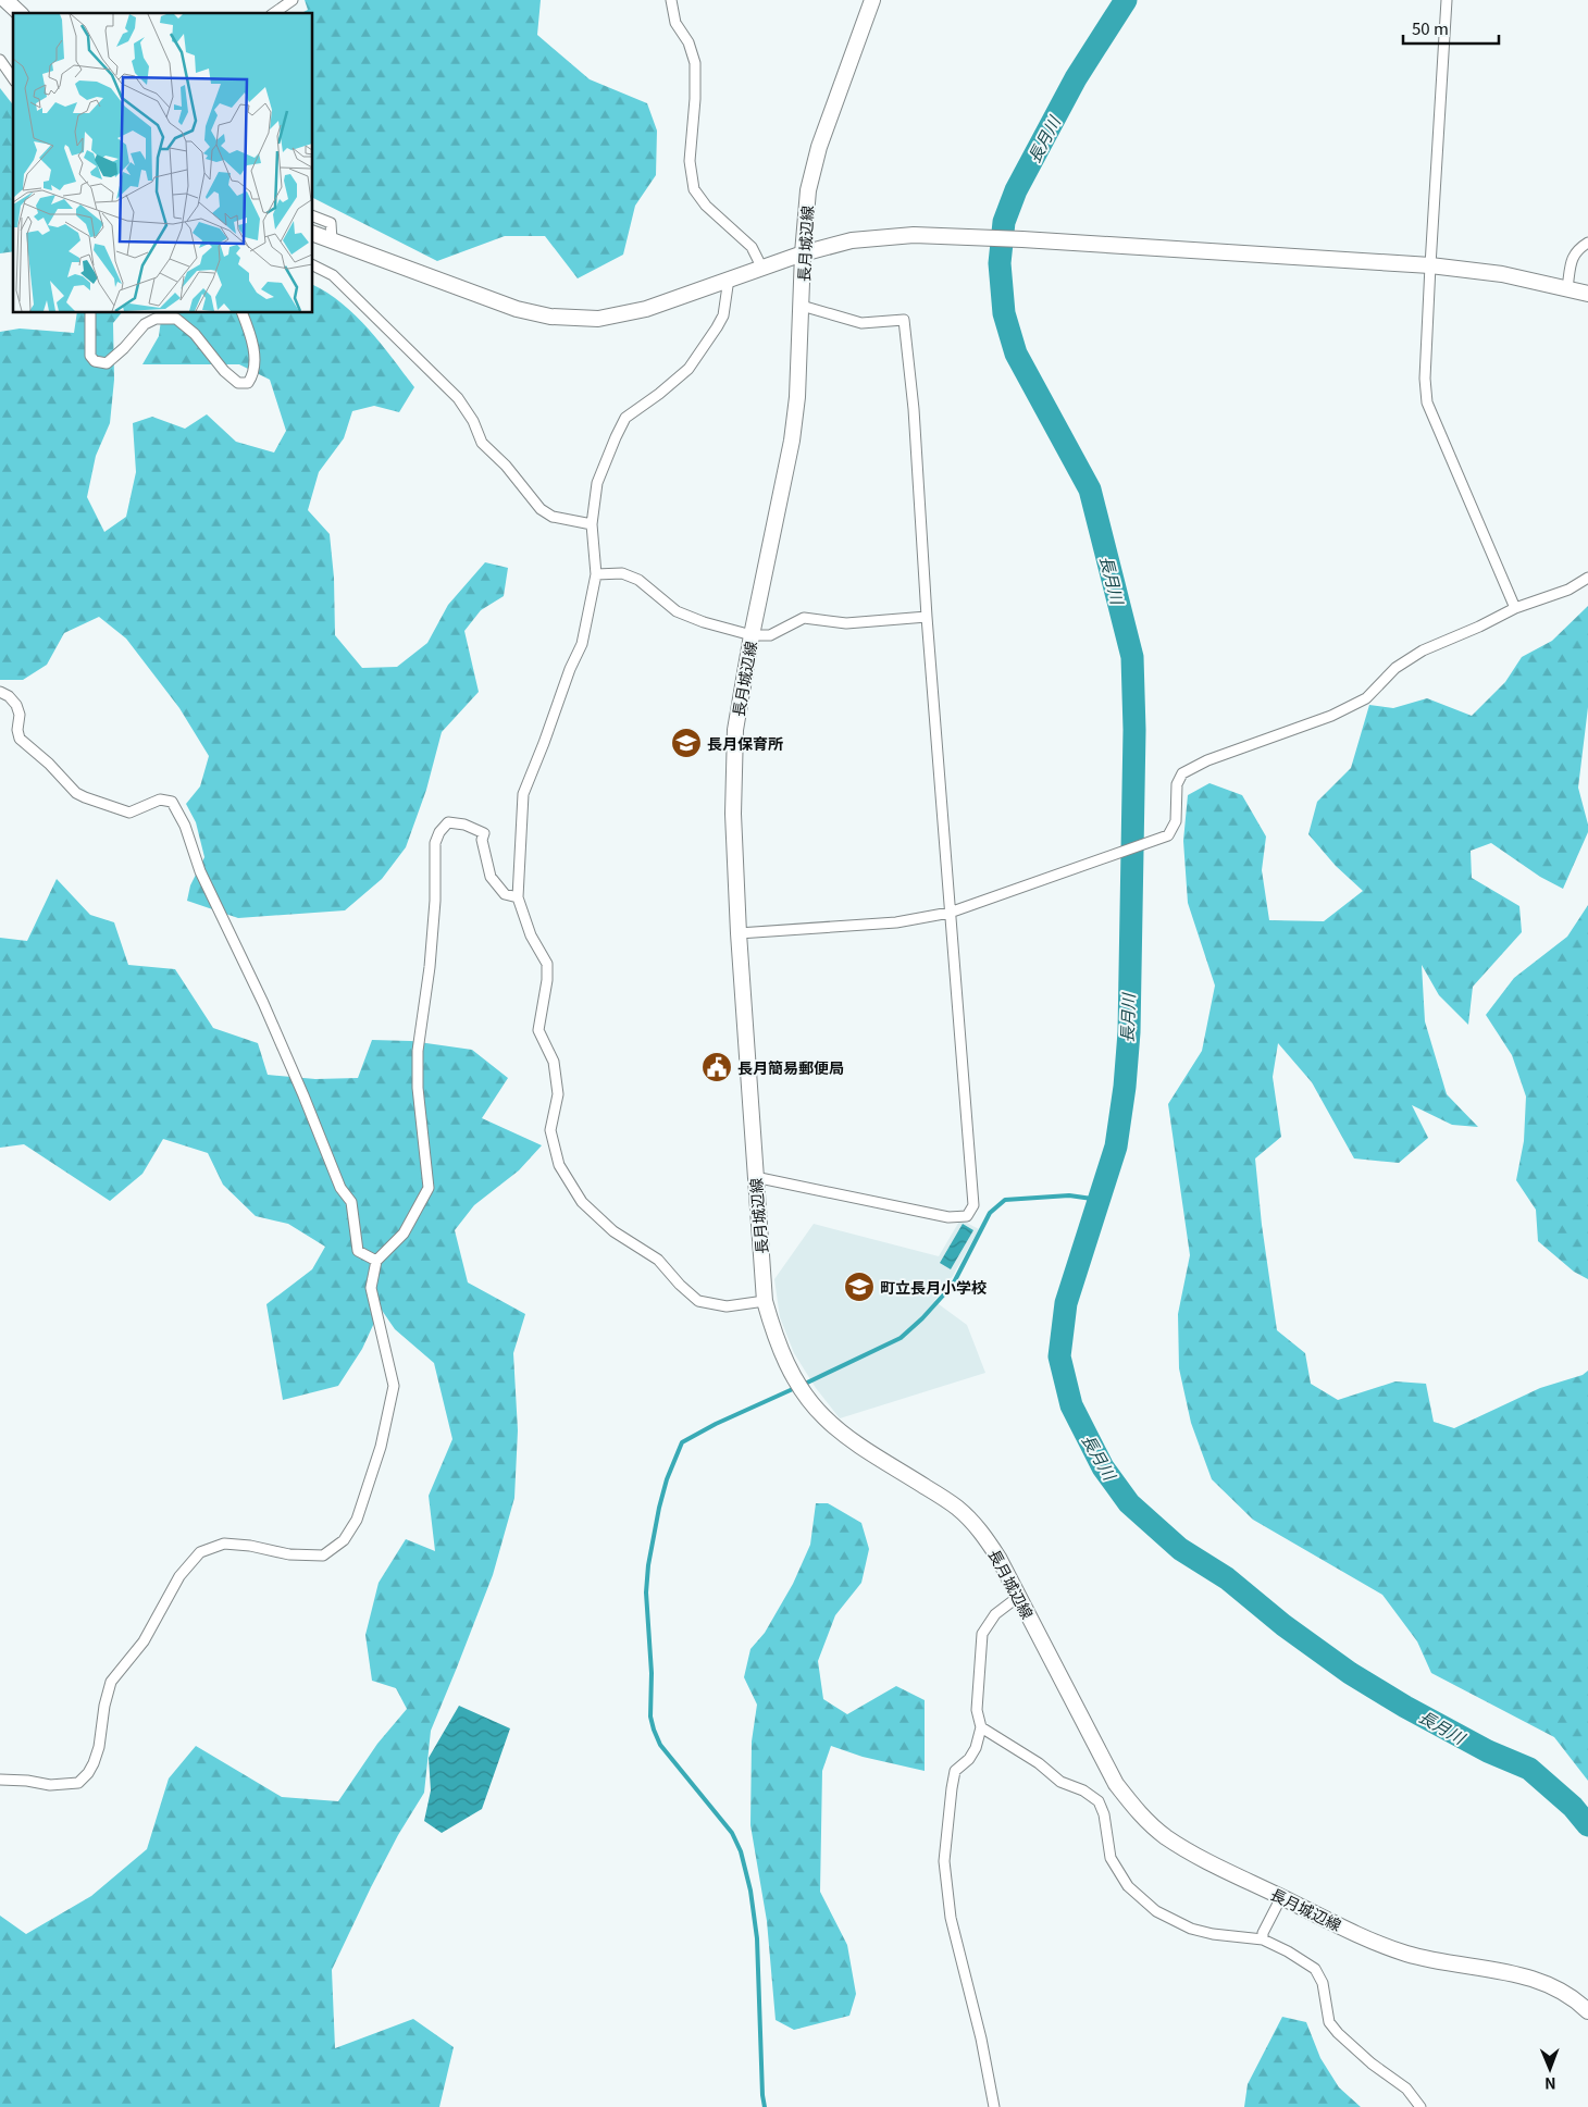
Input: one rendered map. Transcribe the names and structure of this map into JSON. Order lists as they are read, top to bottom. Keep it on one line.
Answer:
{"streets":{"main road":["長月城辺線"]},"water":["長月川"],"places":{"school or university":["長月保育所","町立長月小学校"],"public building":["長月簡易郵便局"]},"scale_bar":"50 m","north":"bottom"}
